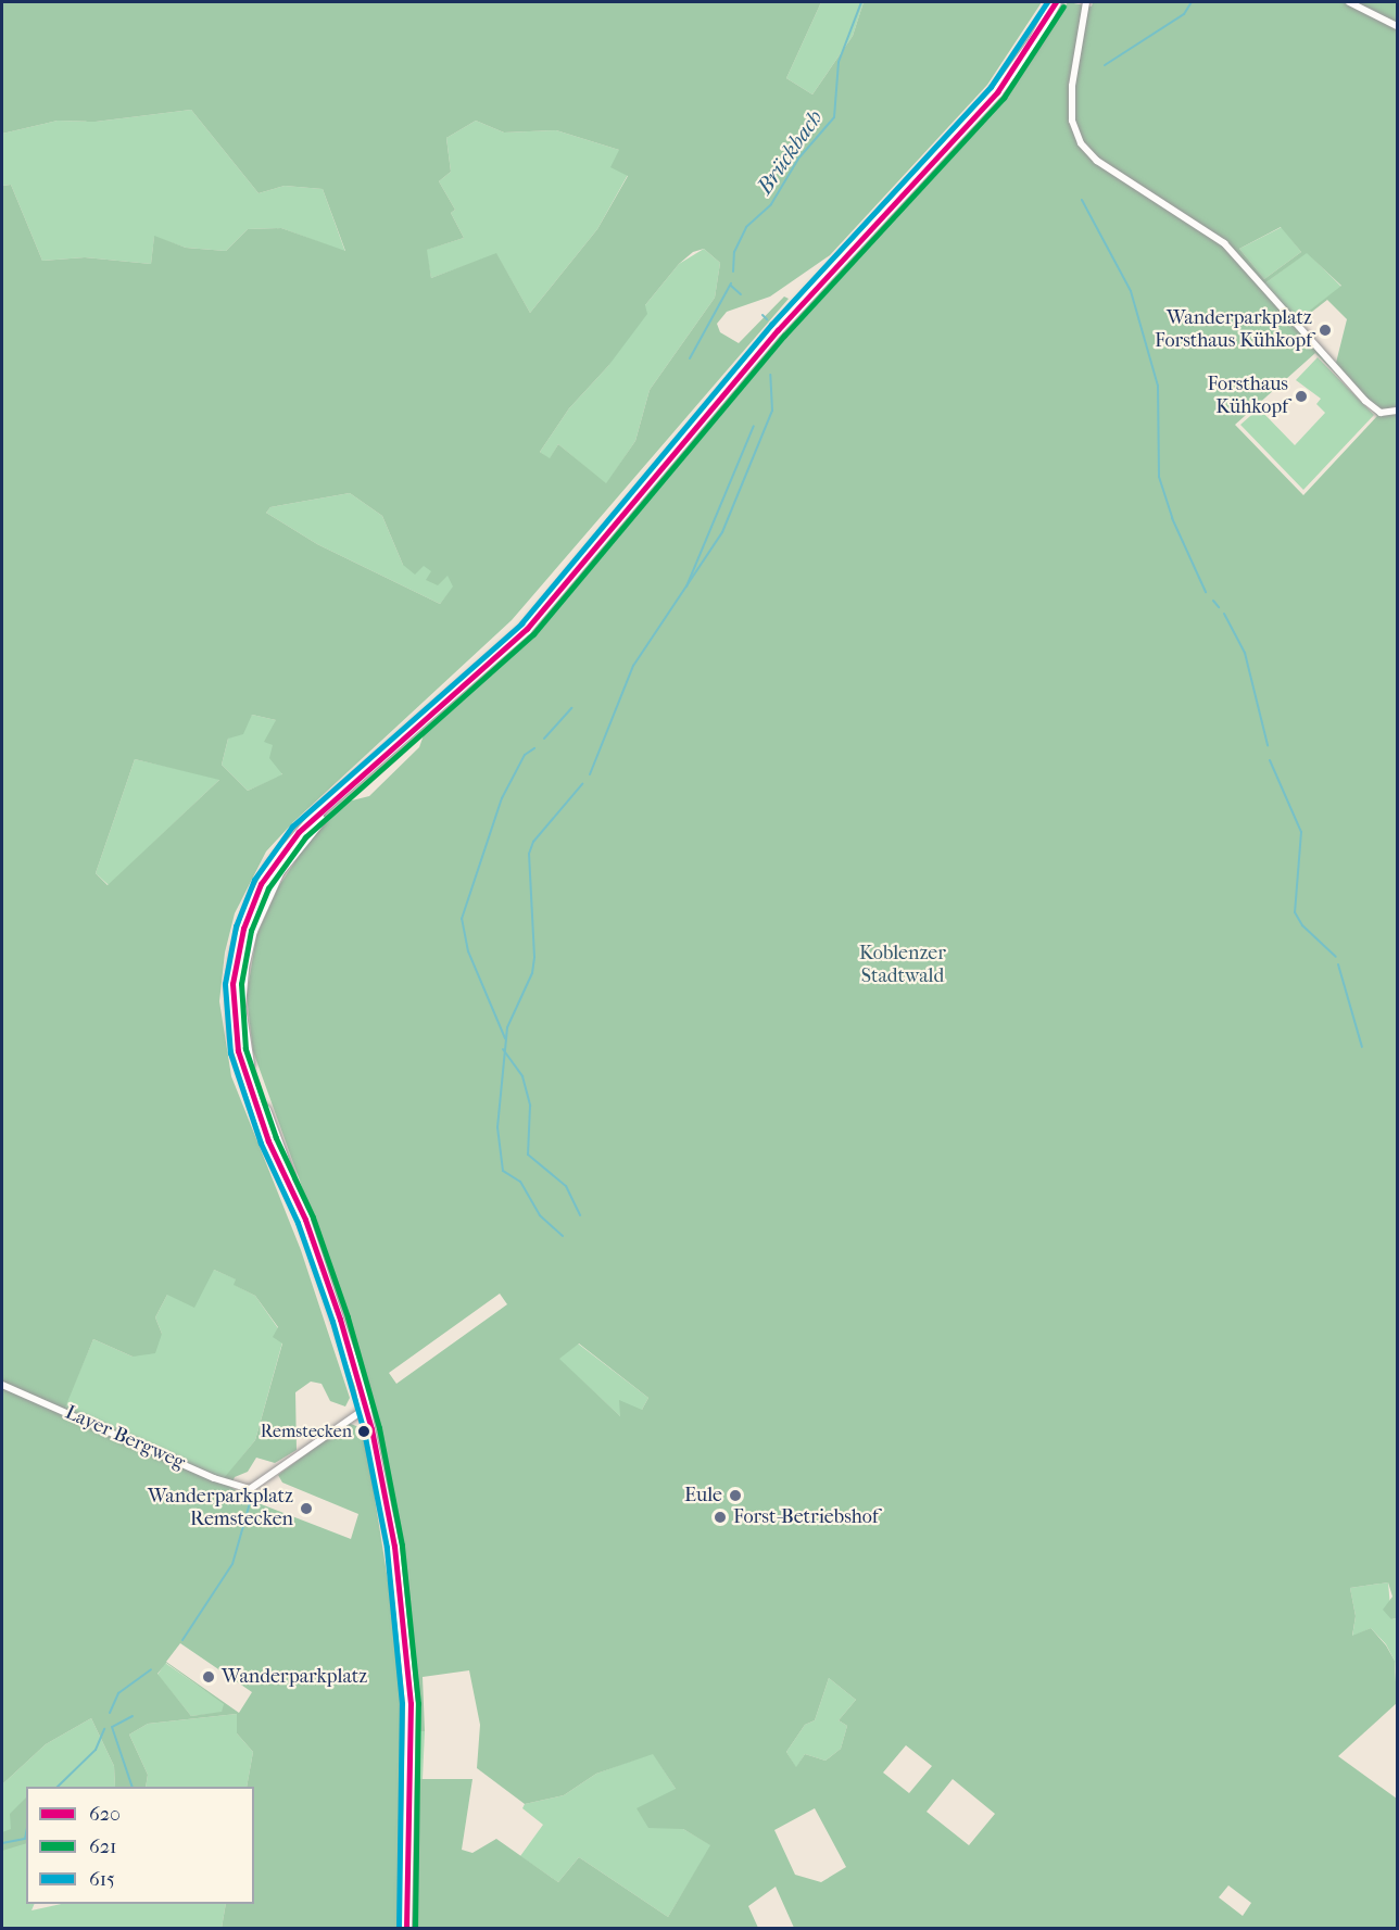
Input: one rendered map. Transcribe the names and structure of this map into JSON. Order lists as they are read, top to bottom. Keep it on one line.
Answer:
{"streets":{"street":["Layer Bergweg"]},"water":["Brückbach"],"parks":["Koblenzer Stadtwald"],"places":["Wanderparkplatz Forsthaus Kühkopf","Forsthaus Kühkopf","Remstecken","Eule","Wanderparkplatz Remstecken","Forst-Betriebshof","Wanderparkplatz"],"lines":["transit line 620","transit line 615","transit line 621"],"legend":["620","621","615"]}
